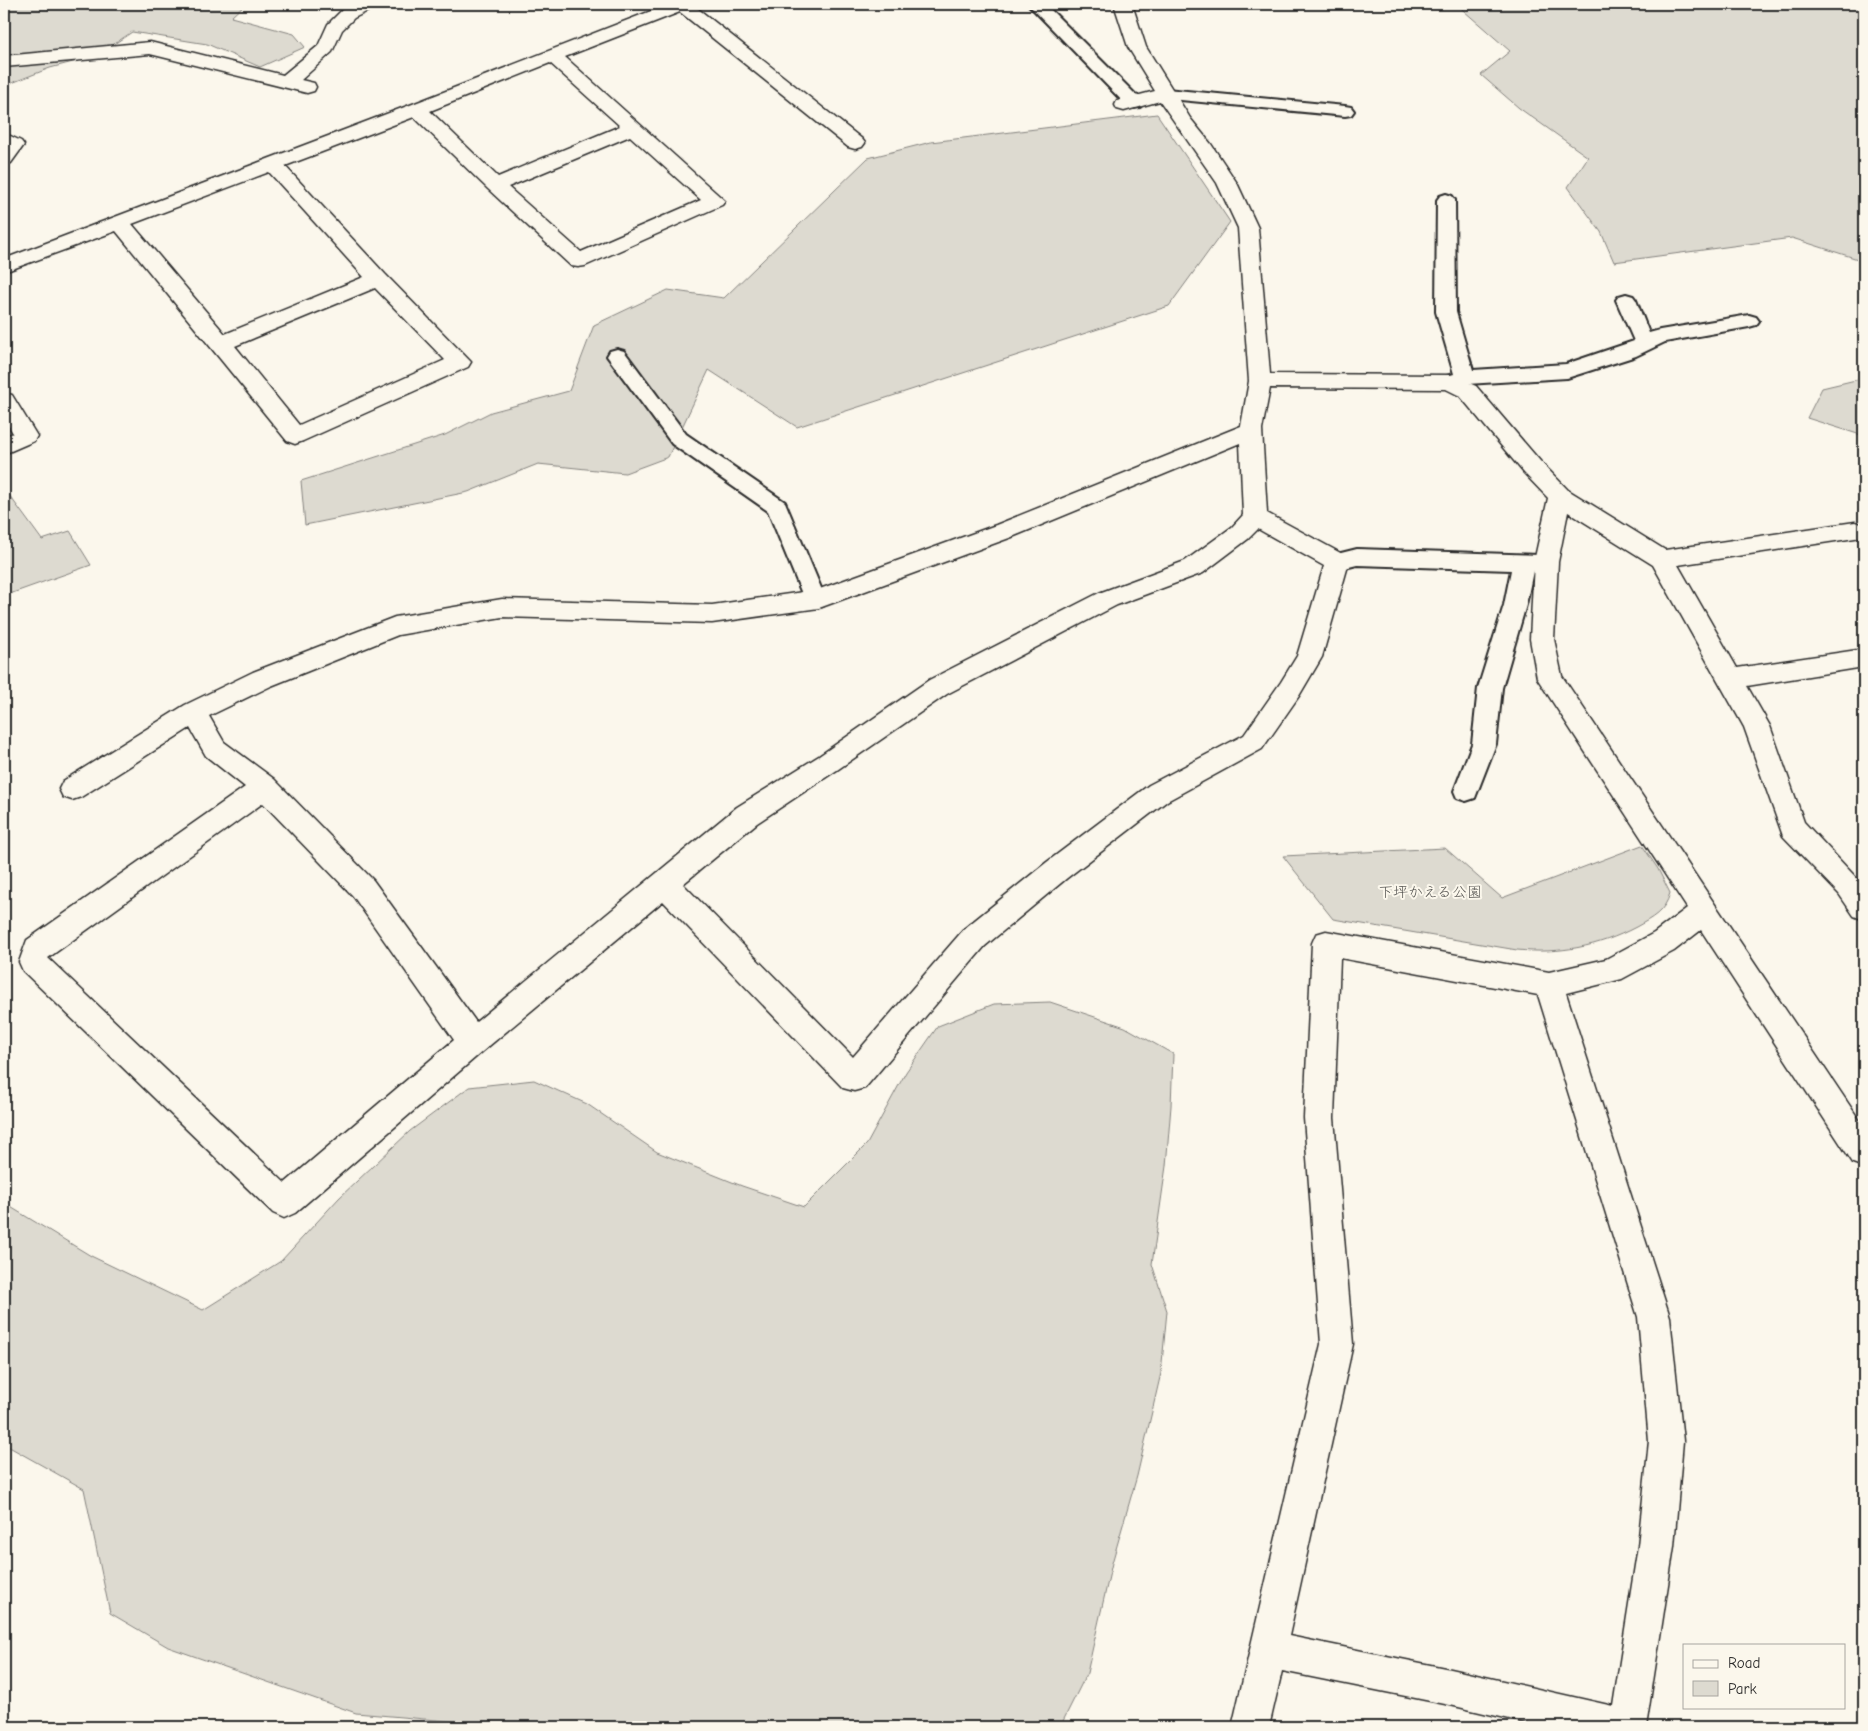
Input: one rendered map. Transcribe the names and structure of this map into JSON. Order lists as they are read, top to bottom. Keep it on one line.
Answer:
{"parks":["下坪かえる公園"],"legend":["Road","Park"]}
